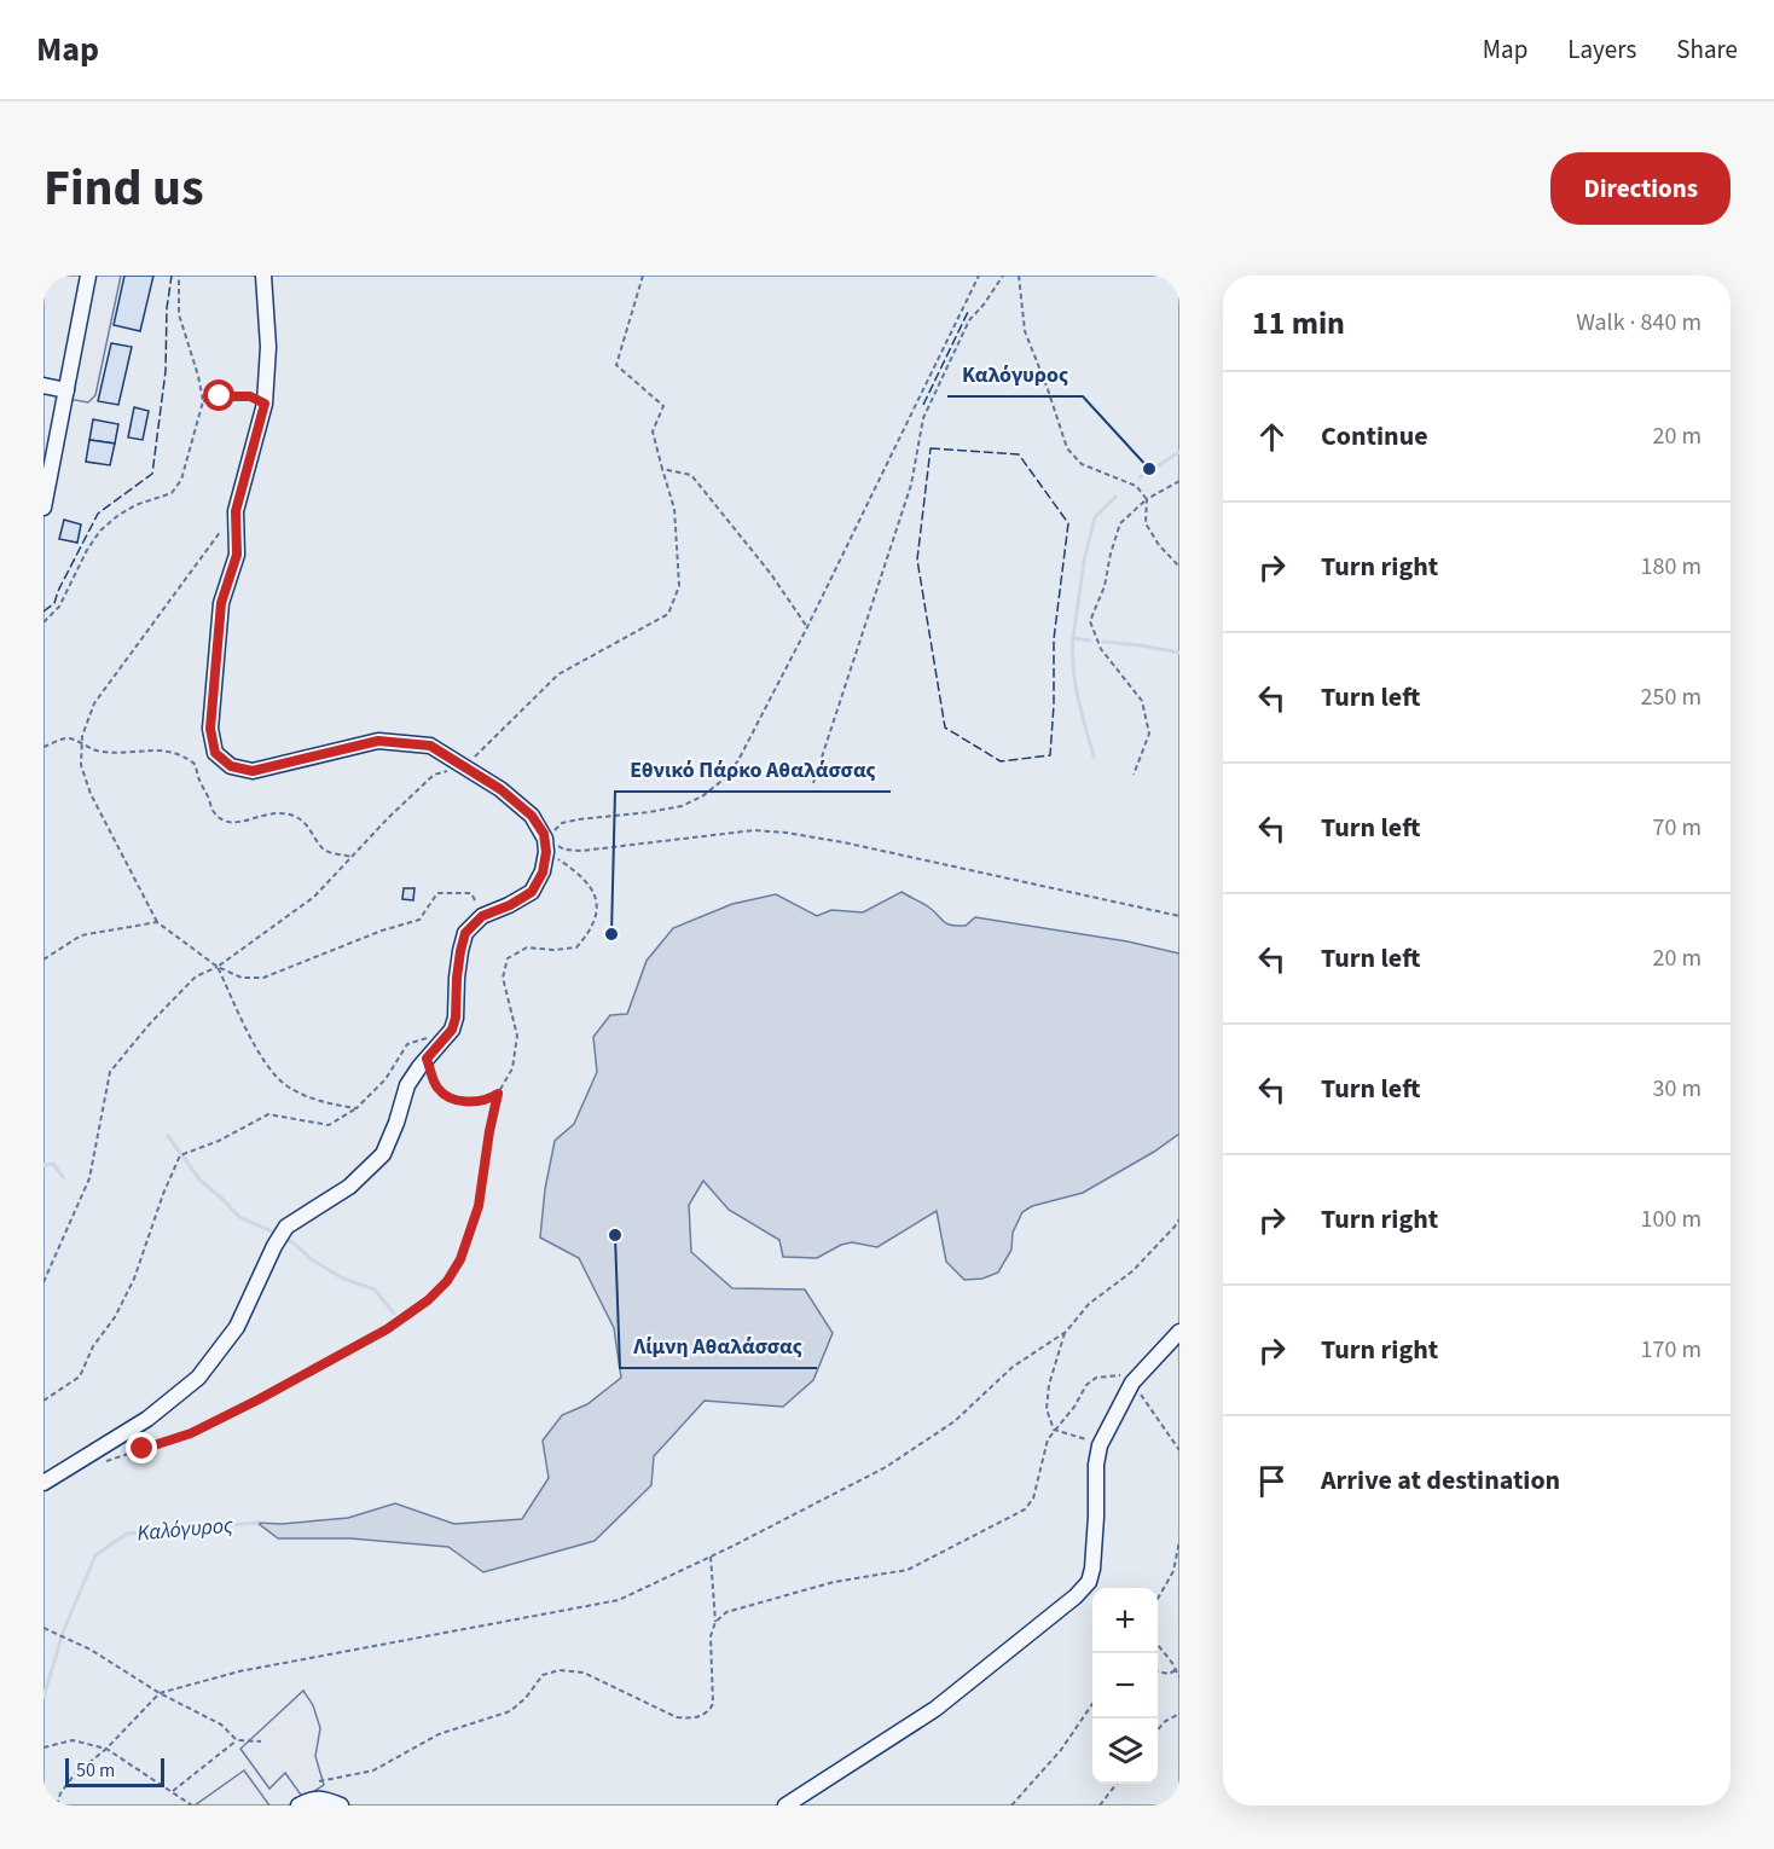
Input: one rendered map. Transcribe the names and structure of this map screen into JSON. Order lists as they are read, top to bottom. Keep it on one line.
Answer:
{"water":["Καλόγυρος"],"places":["Καλόγυρος","Εθνικό Πάρκο Αθαλάσσας","Λίμνη Αθαλάσσας"],"scale_bar":"50 m","page":{"header":"Map","nav":["Map","Layers","Share"],"title":"Find us","buttons":"Directions","heading":["11 min","Walk · 840 m"],"list":[["Continue","20 m"],["Turn right","180 m"],["Turn left","250 m"],["Turn left","70 m"],["Turn left","20 m"],["Turn left","30 m"],["Turn right","100 m"],["Turn right","170 m"],"Arrive at destination"],"map_buttons":["+","−"],"scale":"50 m"}}
